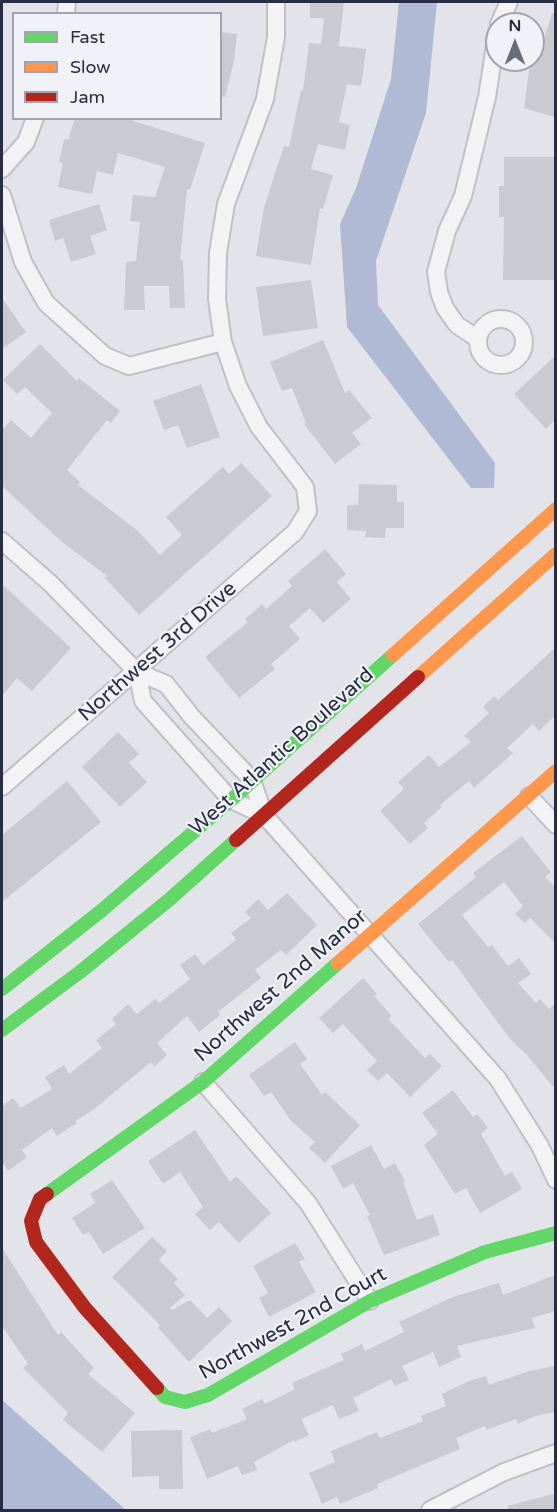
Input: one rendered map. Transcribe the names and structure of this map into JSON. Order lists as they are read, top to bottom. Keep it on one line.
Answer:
{"streets":{"main road":["West Atlantic Boulevard","Northwest 2nd Manor","Northwest 2nd Court"],"street":["Northwest 3rd Drive"]},"crossings":[["Northwest 2nd Manor","Northwest 2nd Court"]],"legend":["Fast","Slow","Jam"],"north":"top"}
